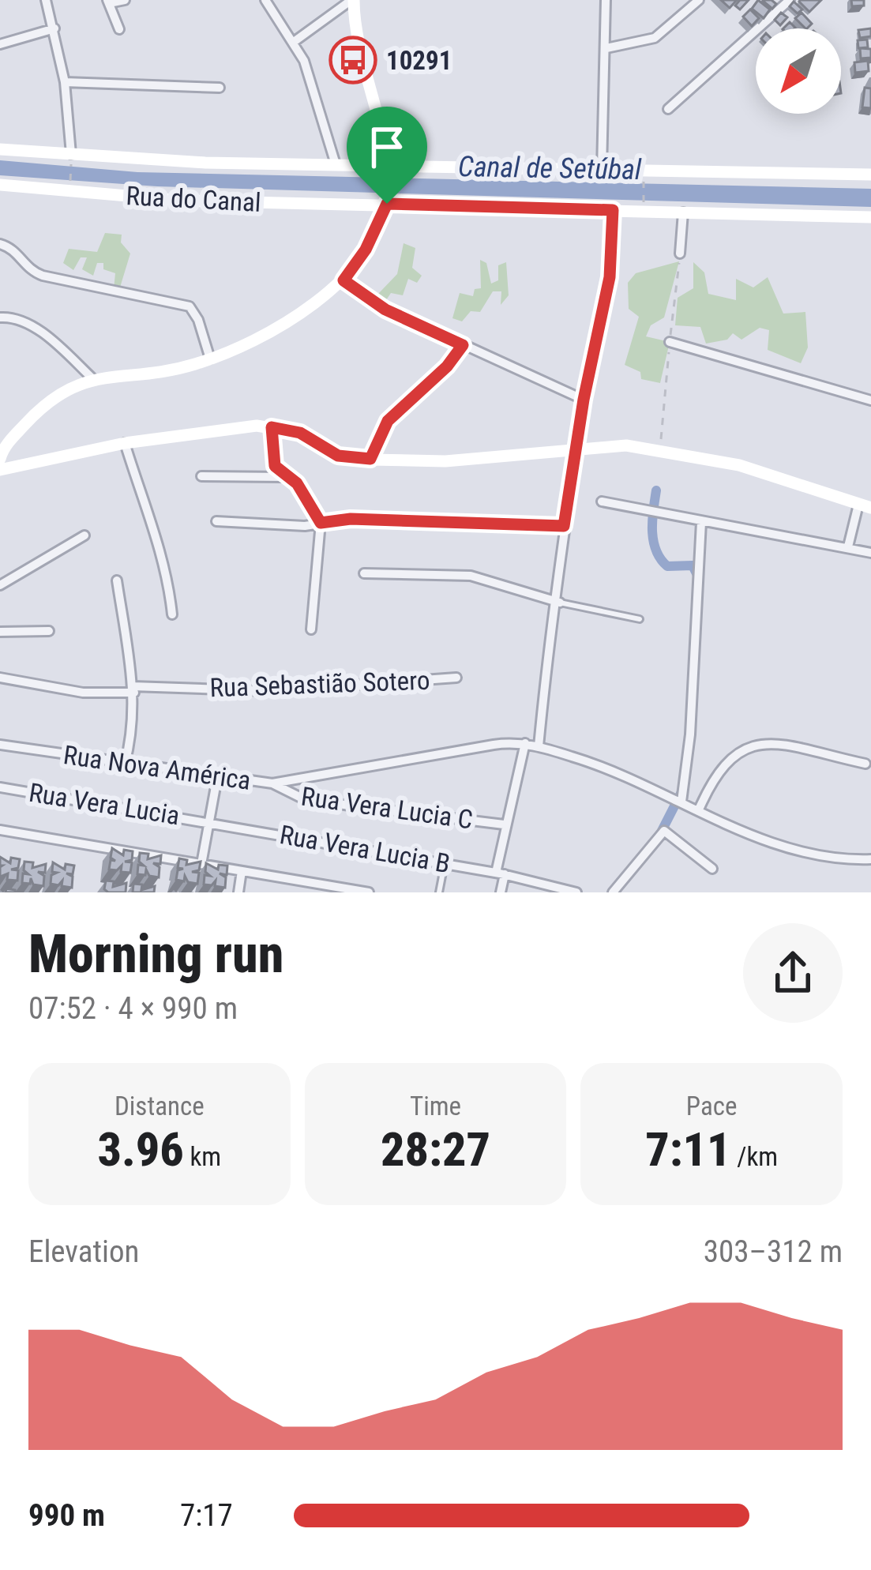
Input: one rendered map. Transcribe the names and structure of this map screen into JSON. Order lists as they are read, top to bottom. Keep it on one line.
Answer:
{"streets":{"street":["Rua do Canal","Rua Sebastião Sotero","Rua Nova América","Rua Vera Lucia","Rua Vera Lucia C","Rua Vera Lucia B"]},"crossings":[["Rua Nova América","Rua Vera Lucia C"],["Rua Vera Lucia","Rua Vera Lucia B"]],"water":["Canal de Setúbal"],"places":{"bus stop":["10291"]},"north":"bottom left","page":{"heading":["Morning run","07:52 · 4 × 990 m"],"stats":[["Distance","3.96 km"],["Time","28:27"],["Pace","7:11 /km"]],"chart":["Elevation","303–312 m"],"list":[{"name":"990 m","note":"7:17"}]}}
